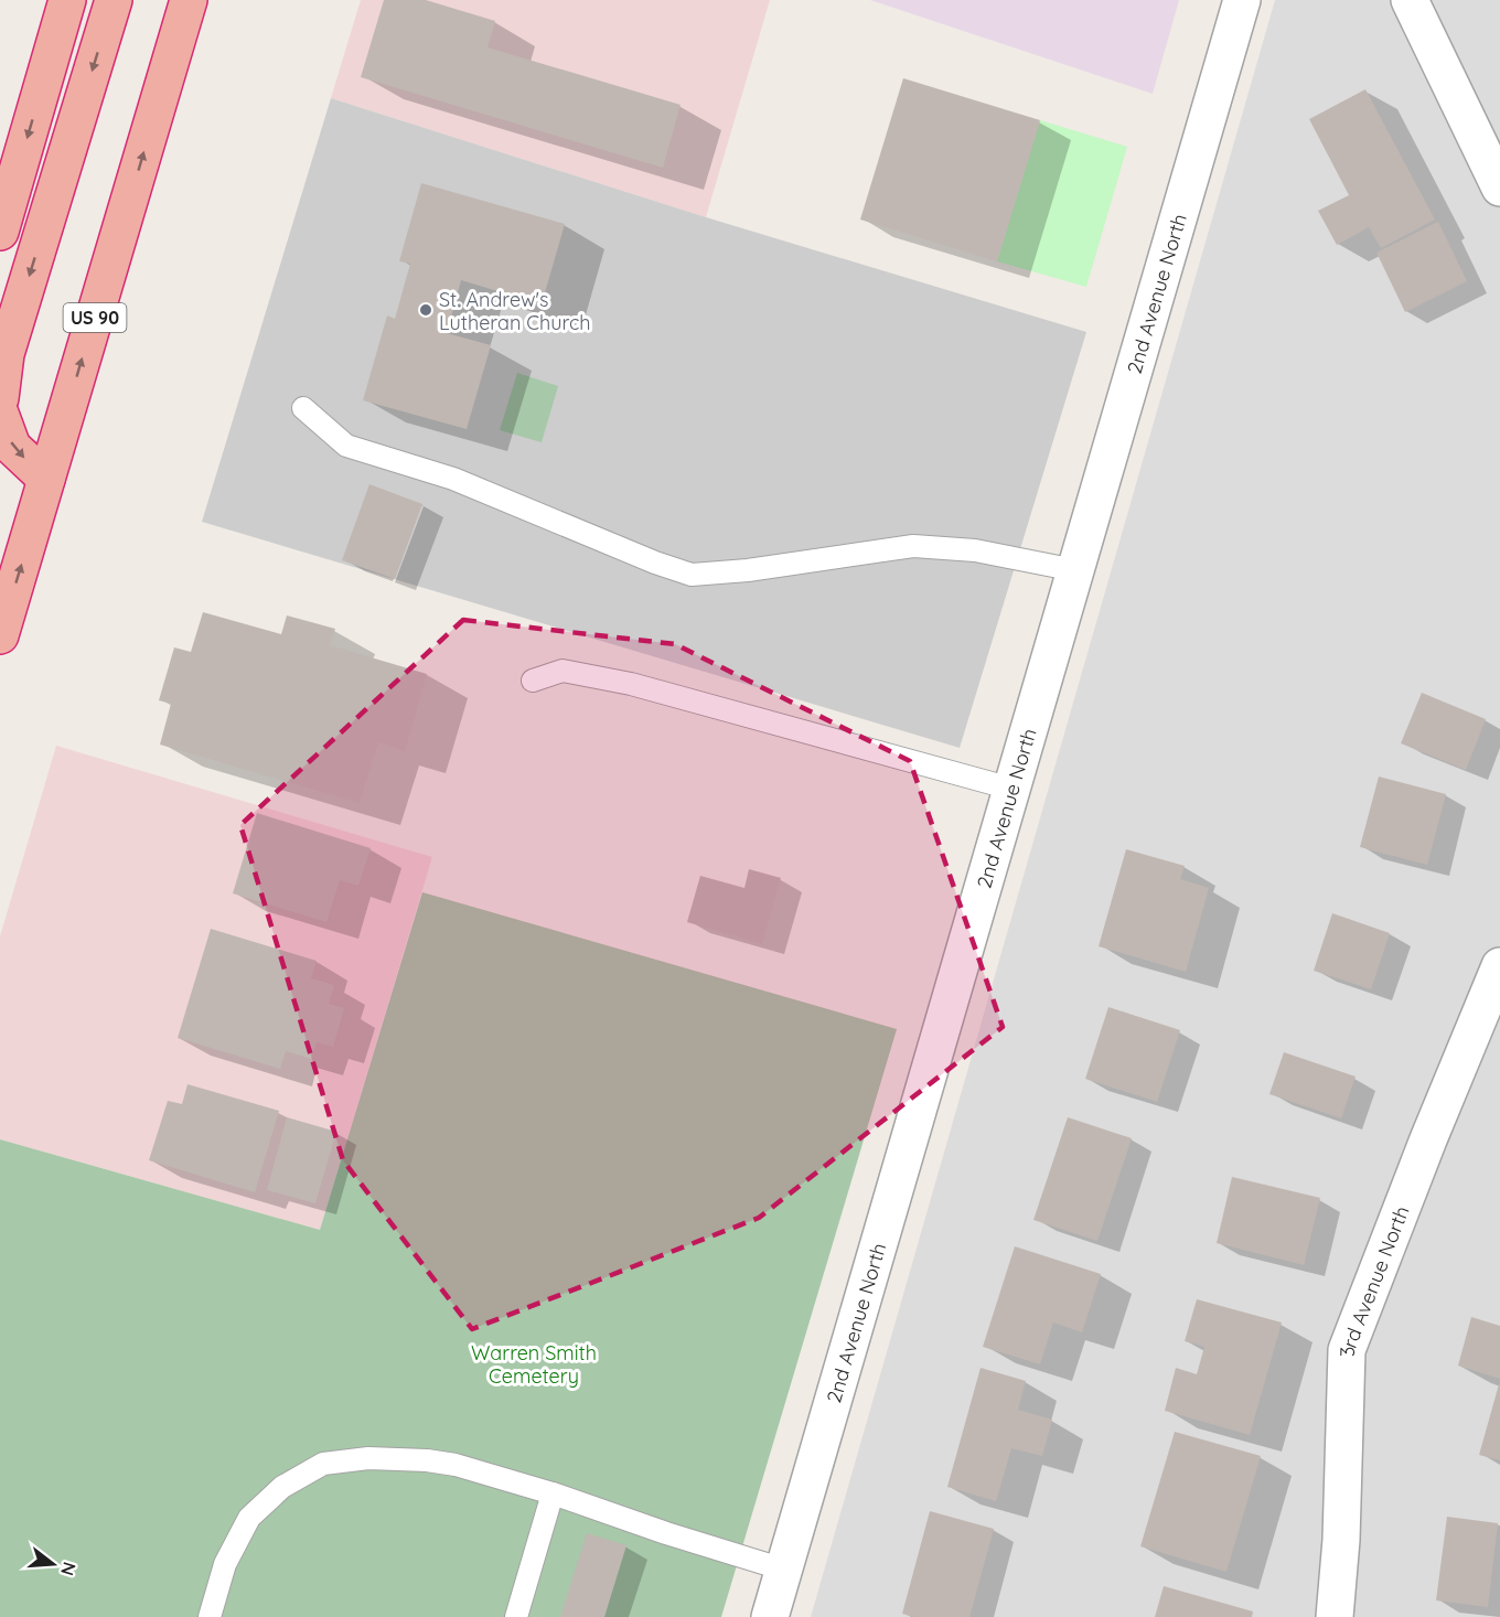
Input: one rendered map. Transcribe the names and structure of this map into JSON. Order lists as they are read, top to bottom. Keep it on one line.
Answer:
{"streets":{"highway":["US 90"],"street":["2nd Avenue North","3rd Avenue North"]},"parks":["Warren Smith Cemetery"],"places":["St. Andrew's Lutheran Church"],"north":"right"}
